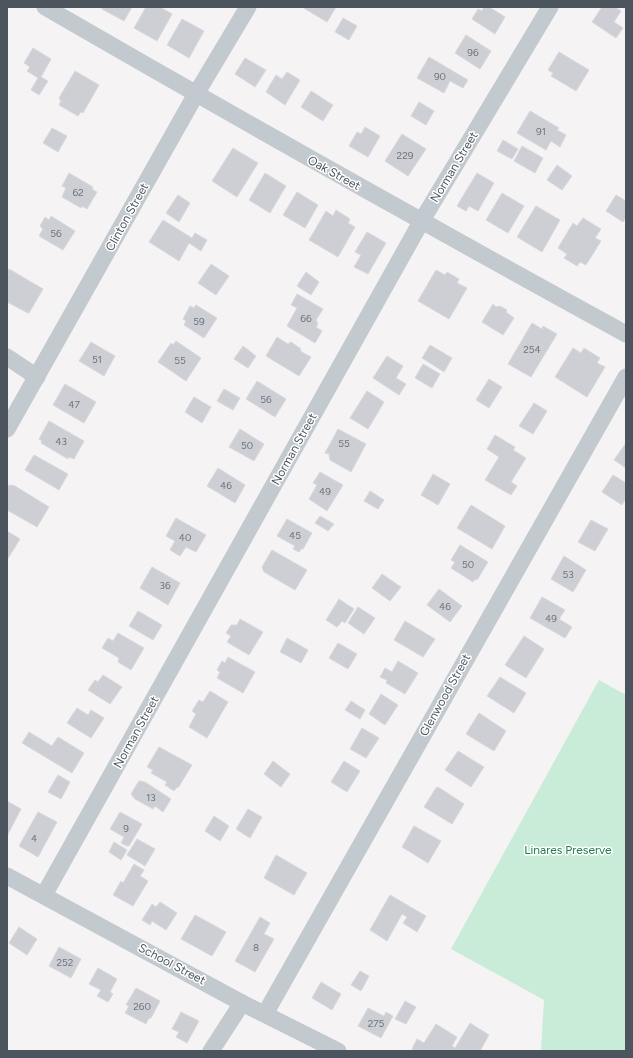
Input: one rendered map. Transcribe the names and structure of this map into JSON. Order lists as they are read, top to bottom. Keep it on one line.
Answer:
{"streets":{"street":["Norman Street","Oak Street","Clinton Street","Glenwood Street","School Street"]},"crossings":[["Norman Street","Oak Street"],["Norman Street","School Street"],["Oak Street","Clinton Street"],["Glenwood Street","School Street"]],"parks":["Linares Preserve"],"house_numbers":["96","90","91","229","62","56","66","59","254","51","55","56","47","43","55","50","46","49","45","40","50","53","36","46","49","13","9","4","8","252","260","275"]}
